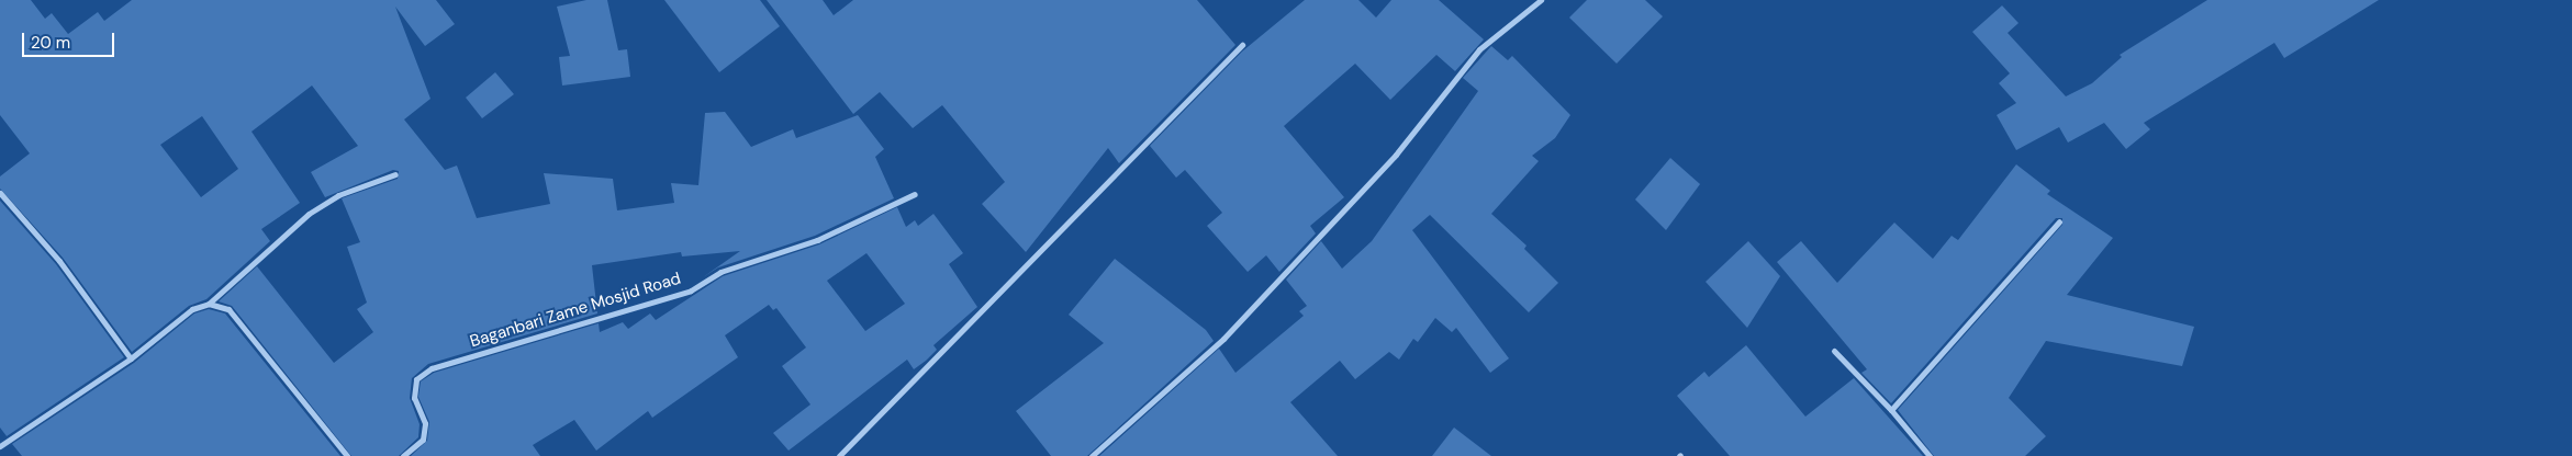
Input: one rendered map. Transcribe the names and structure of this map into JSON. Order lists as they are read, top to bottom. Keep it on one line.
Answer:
{"streets":{"street":["Baganbari Zame Mosjid Road"]},"scale_bar":"20 m"}
